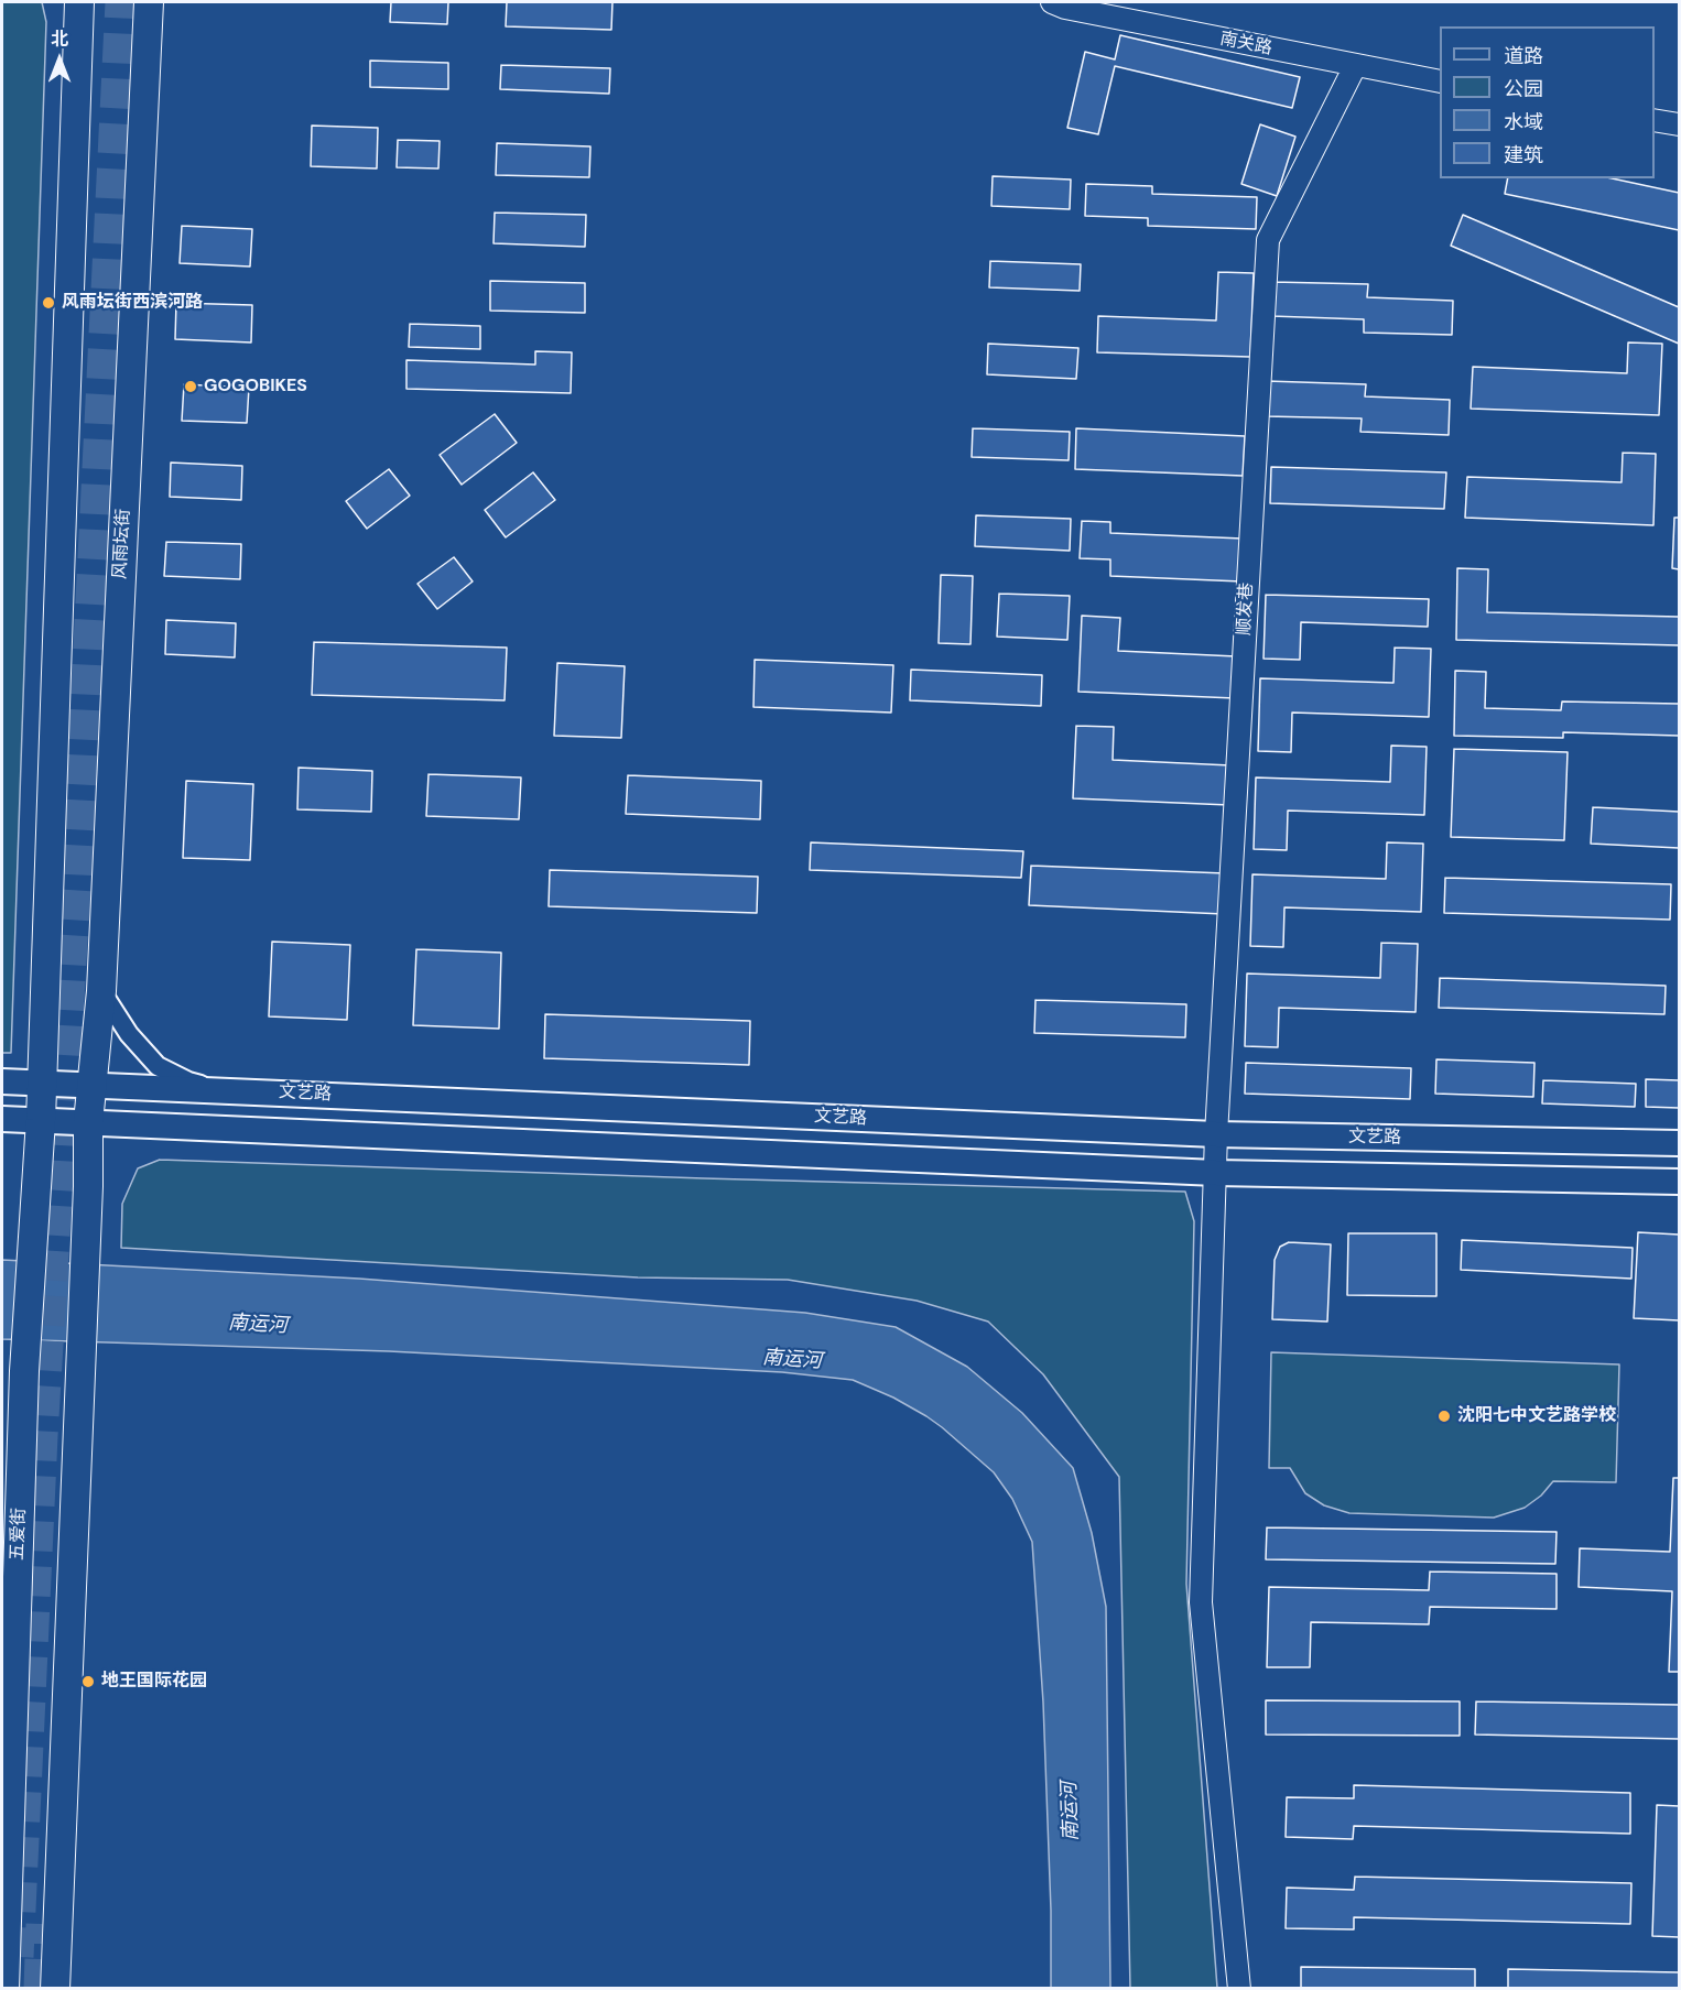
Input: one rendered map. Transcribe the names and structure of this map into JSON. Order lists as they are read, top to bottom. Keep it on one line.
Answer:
{"streets":{"main road":["风雨坛街","文艺路","五爱街"],"street":["南关路","顺发巷"]},"crossings":[["南关路","顺发巷"],["风雨坛街","文艺路"],["顺发巷","文艺路"],["文艺路","五爱街"]],"water":["南运河"],"places":["风雨坛街西滨河路","GOGOBIKES","沈阳七中文艺路学校","地王国际花园"],"legend":["道路","公园","水域","建筑"],"north":"top"}
